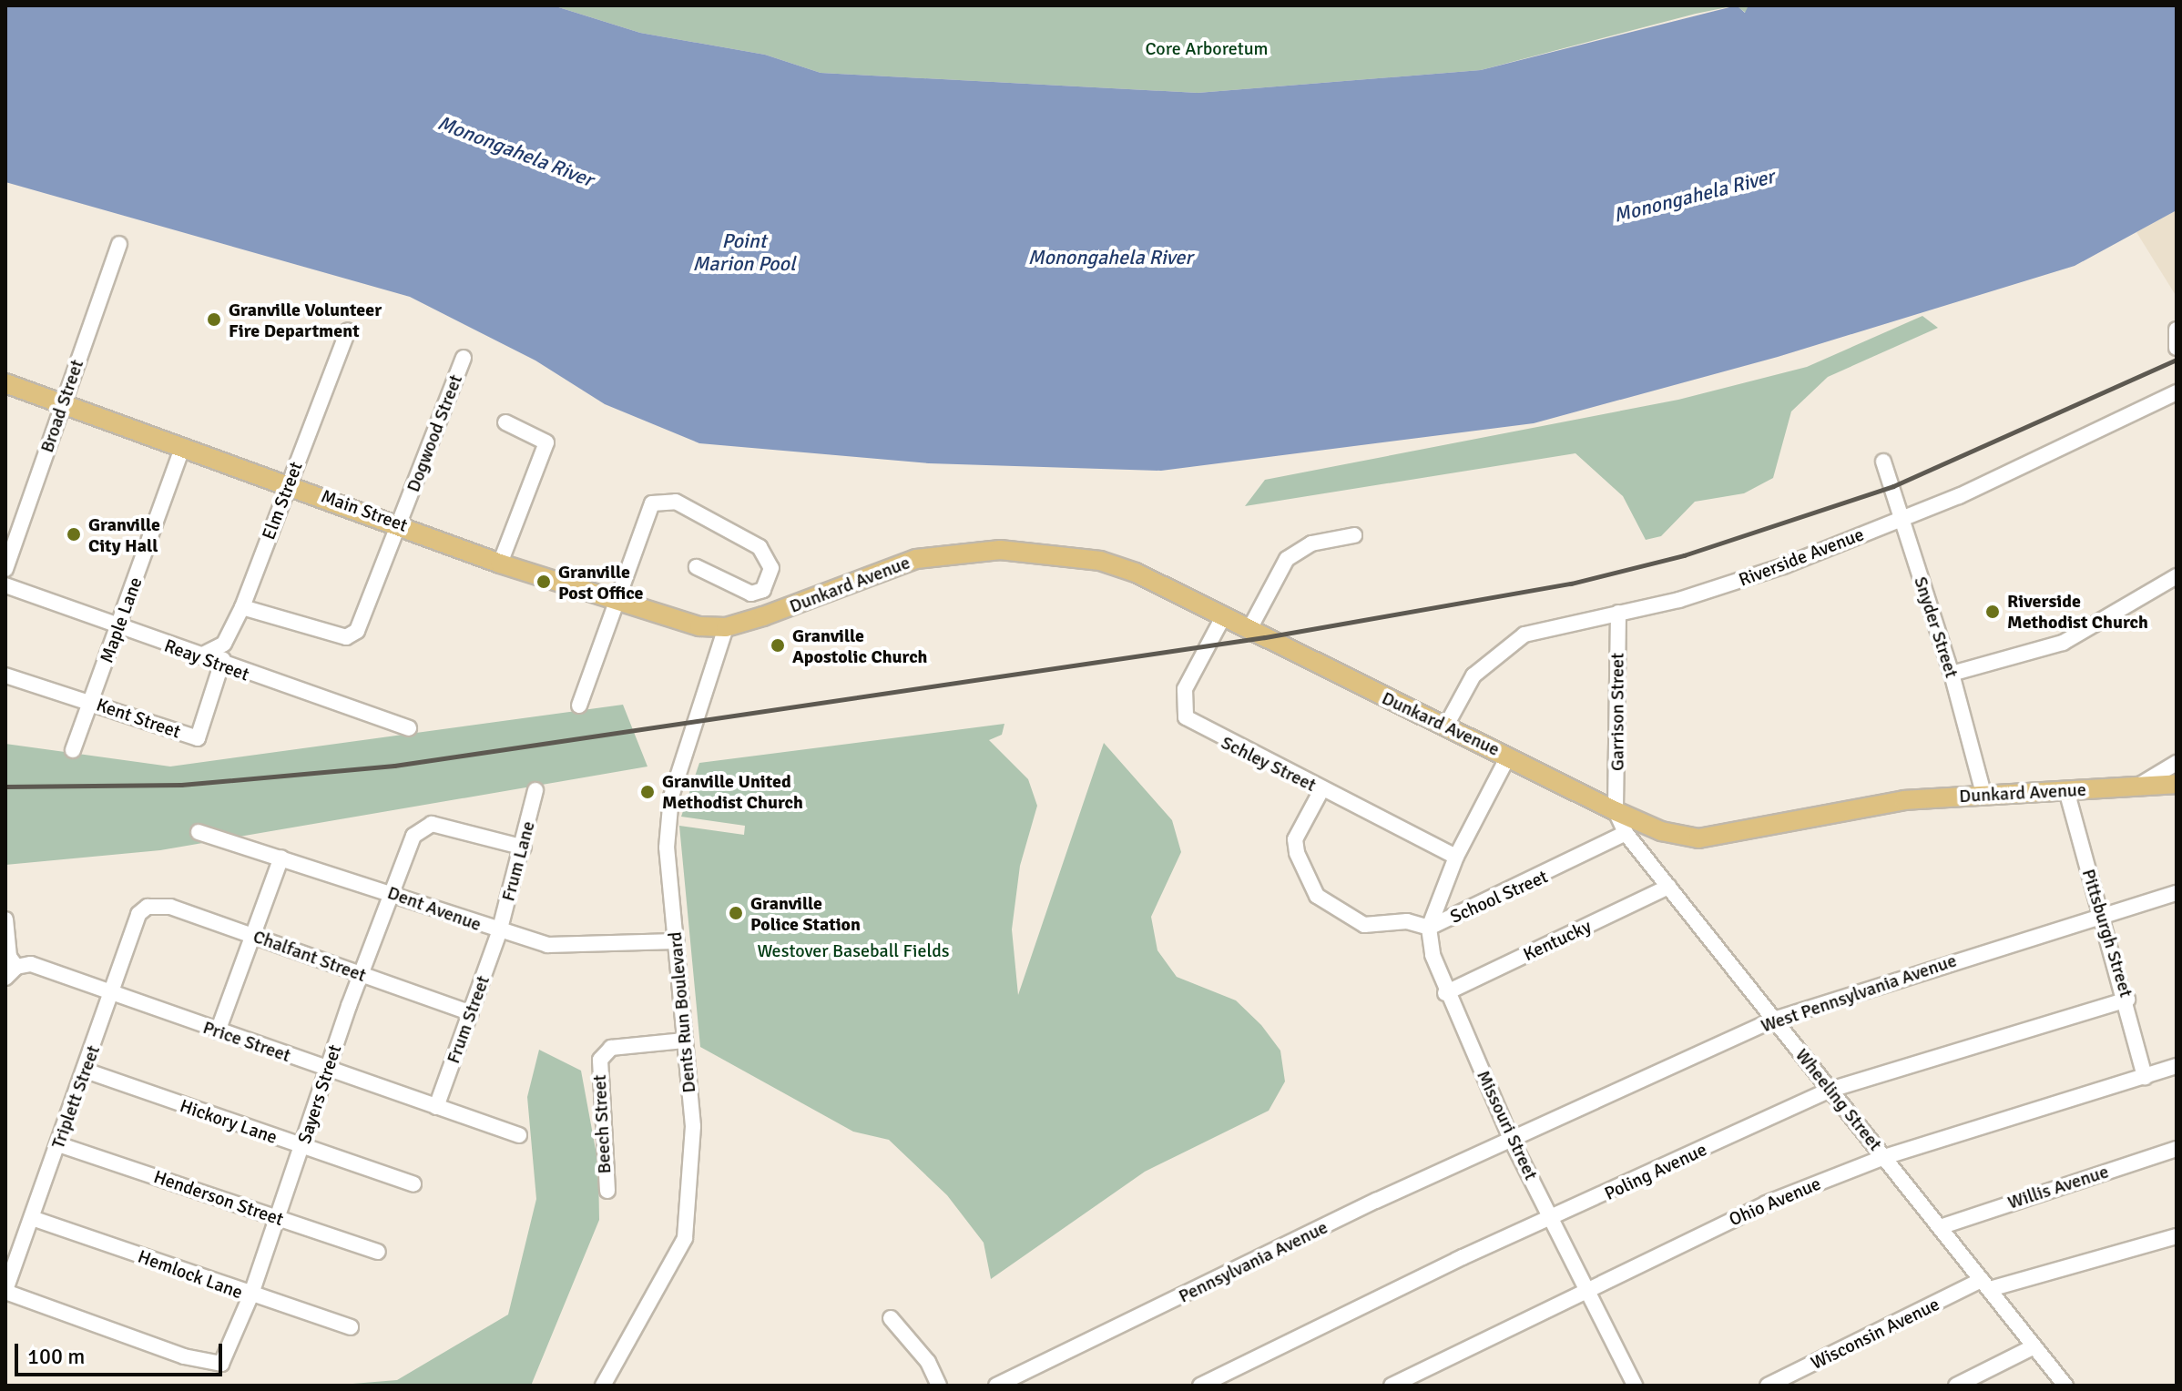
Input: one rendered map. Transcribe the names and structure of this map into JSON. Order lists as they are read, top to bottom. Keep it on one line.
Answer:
{"streets":{"main road":["Main Street","Dunkard Avenue"],"street":["Broad Street","Dogwood Street","Elm Street","Riverside Avenue","Maple Lane","Snyder Street","Reay Street","Garrison Street","Kent Street","Schley Street","Frum Lane","School Street","Dent Avenue","Pittsburgh Street","Kentucky","Chalfant Street","West Pennsylvania Avenue","Dents Run Boulevard","Frum Street","Price Street","Sayers Street","Triplett Street","Wheeling Street","Hickory Lane","Beech Street","Missouri Street","Poling Avenue","Willis Avenue","Henderson Street","Ohio Avenue","Pennsylvania Avenue","Hemlock Lane","Wisconsin Avenue"]},"crossings":[["Broad Street","Main Street"],["Dogwood Street","Elm Street"],["Dogwood Street","Main Street"],["Elm Street","Main Street"],["Main Street","Dunkard Avenue"],["Main Street","Maple Lane"],["Main Street","Dents Run Boulevard"],["Riverside Avenue","Dunkard Avenue"],["Riverside Avenue","Snyder Street"],["Riverside Avenue","Garrison Street"],["Dunkard Avenue","Snyder Street"],["Dunkard Avenue","Garrison Street"],["Dunkard Avenue","Schley Street"],["Dunkard Avenue","Pittsburgh Street"],["Dunkard Avenue","Dents Run Boulevard"],["Dunkard Avenue","Wheeling Street"],["Maple Lane","Reay Street"],["Maple Lane","Kent Street"],["Reay Street","Kent Street"],["Garrison Street","Wheeling Street"],["Schley Street","School Street"],["Frum Lane","Dent Avenue"],["Frum Lane","Frum Street"],["Frum Lane","Sayers Street"],["School Street","Wheeling Street"],["School Street","Missouri Street"],["Dent Avenue","Dents Run Boulevard"],["Dent Avenue","Frum Street"],["Dent Avenue","Sayers Street"],["Pittsburgh Street","West Pennsylvania Avenue"],["Pittsburgh Street","Poling Avenue"],["Pittsburgh Street","Ohio Avenue"],["Kentucky","Wheeling Street"],["Kentucky","Missouri Street"],["Chalfant Street","Frum Street"],["Chalfant Street","Sayers Street"],["Chalfant Street","Triplett Street"],["West Pennsylvania Avenue","Wheeling Street"],["West Pennsylvania Avenue","Missouri Street"],["West Pennsylvania Avenue","Pennsylvania Avenue"],["Dents Run Boulevard","Beech Street"],["Frum Street","Price Street"],["Price Street","Sayers Street"],["Price Street","Triplett Street"],["Sayers Street","Triplett Street"],["Sayers Street","Hickory Lane"],["Sayers Street","Henderson Street"],["Sayers Street","Hemlock Lane"],["Triplett Street","Hickory Lane"],["Triplett Street","Henderson Street"],["Triplett Street","Hemlock Lane"],["Wheeling Street","Poling Avenue"],["Wheeling Street","Willis Avenue"],["Wheeling Street","Ohio Avenue"],["Wheeling Street","Wisconsin Avenue"],["Missouri Street","Poling Avenue"],["Missouri Street","Ohio Avenue"],["Missouri Street","Pennsylvania Avenue"]],"water":["Monongahela River","Point Marion Pool"],"parks":["Core Arboretum","Westover Baseball Fields"],"places":["Granville Volunteer Fire Department","Granville City Hall","Granville Post Office","Riverside Methodist Church","Granville Apostolic Church","Granville United Methodist Church","Granville Police Station"],"scale_bar":"100 m"}
